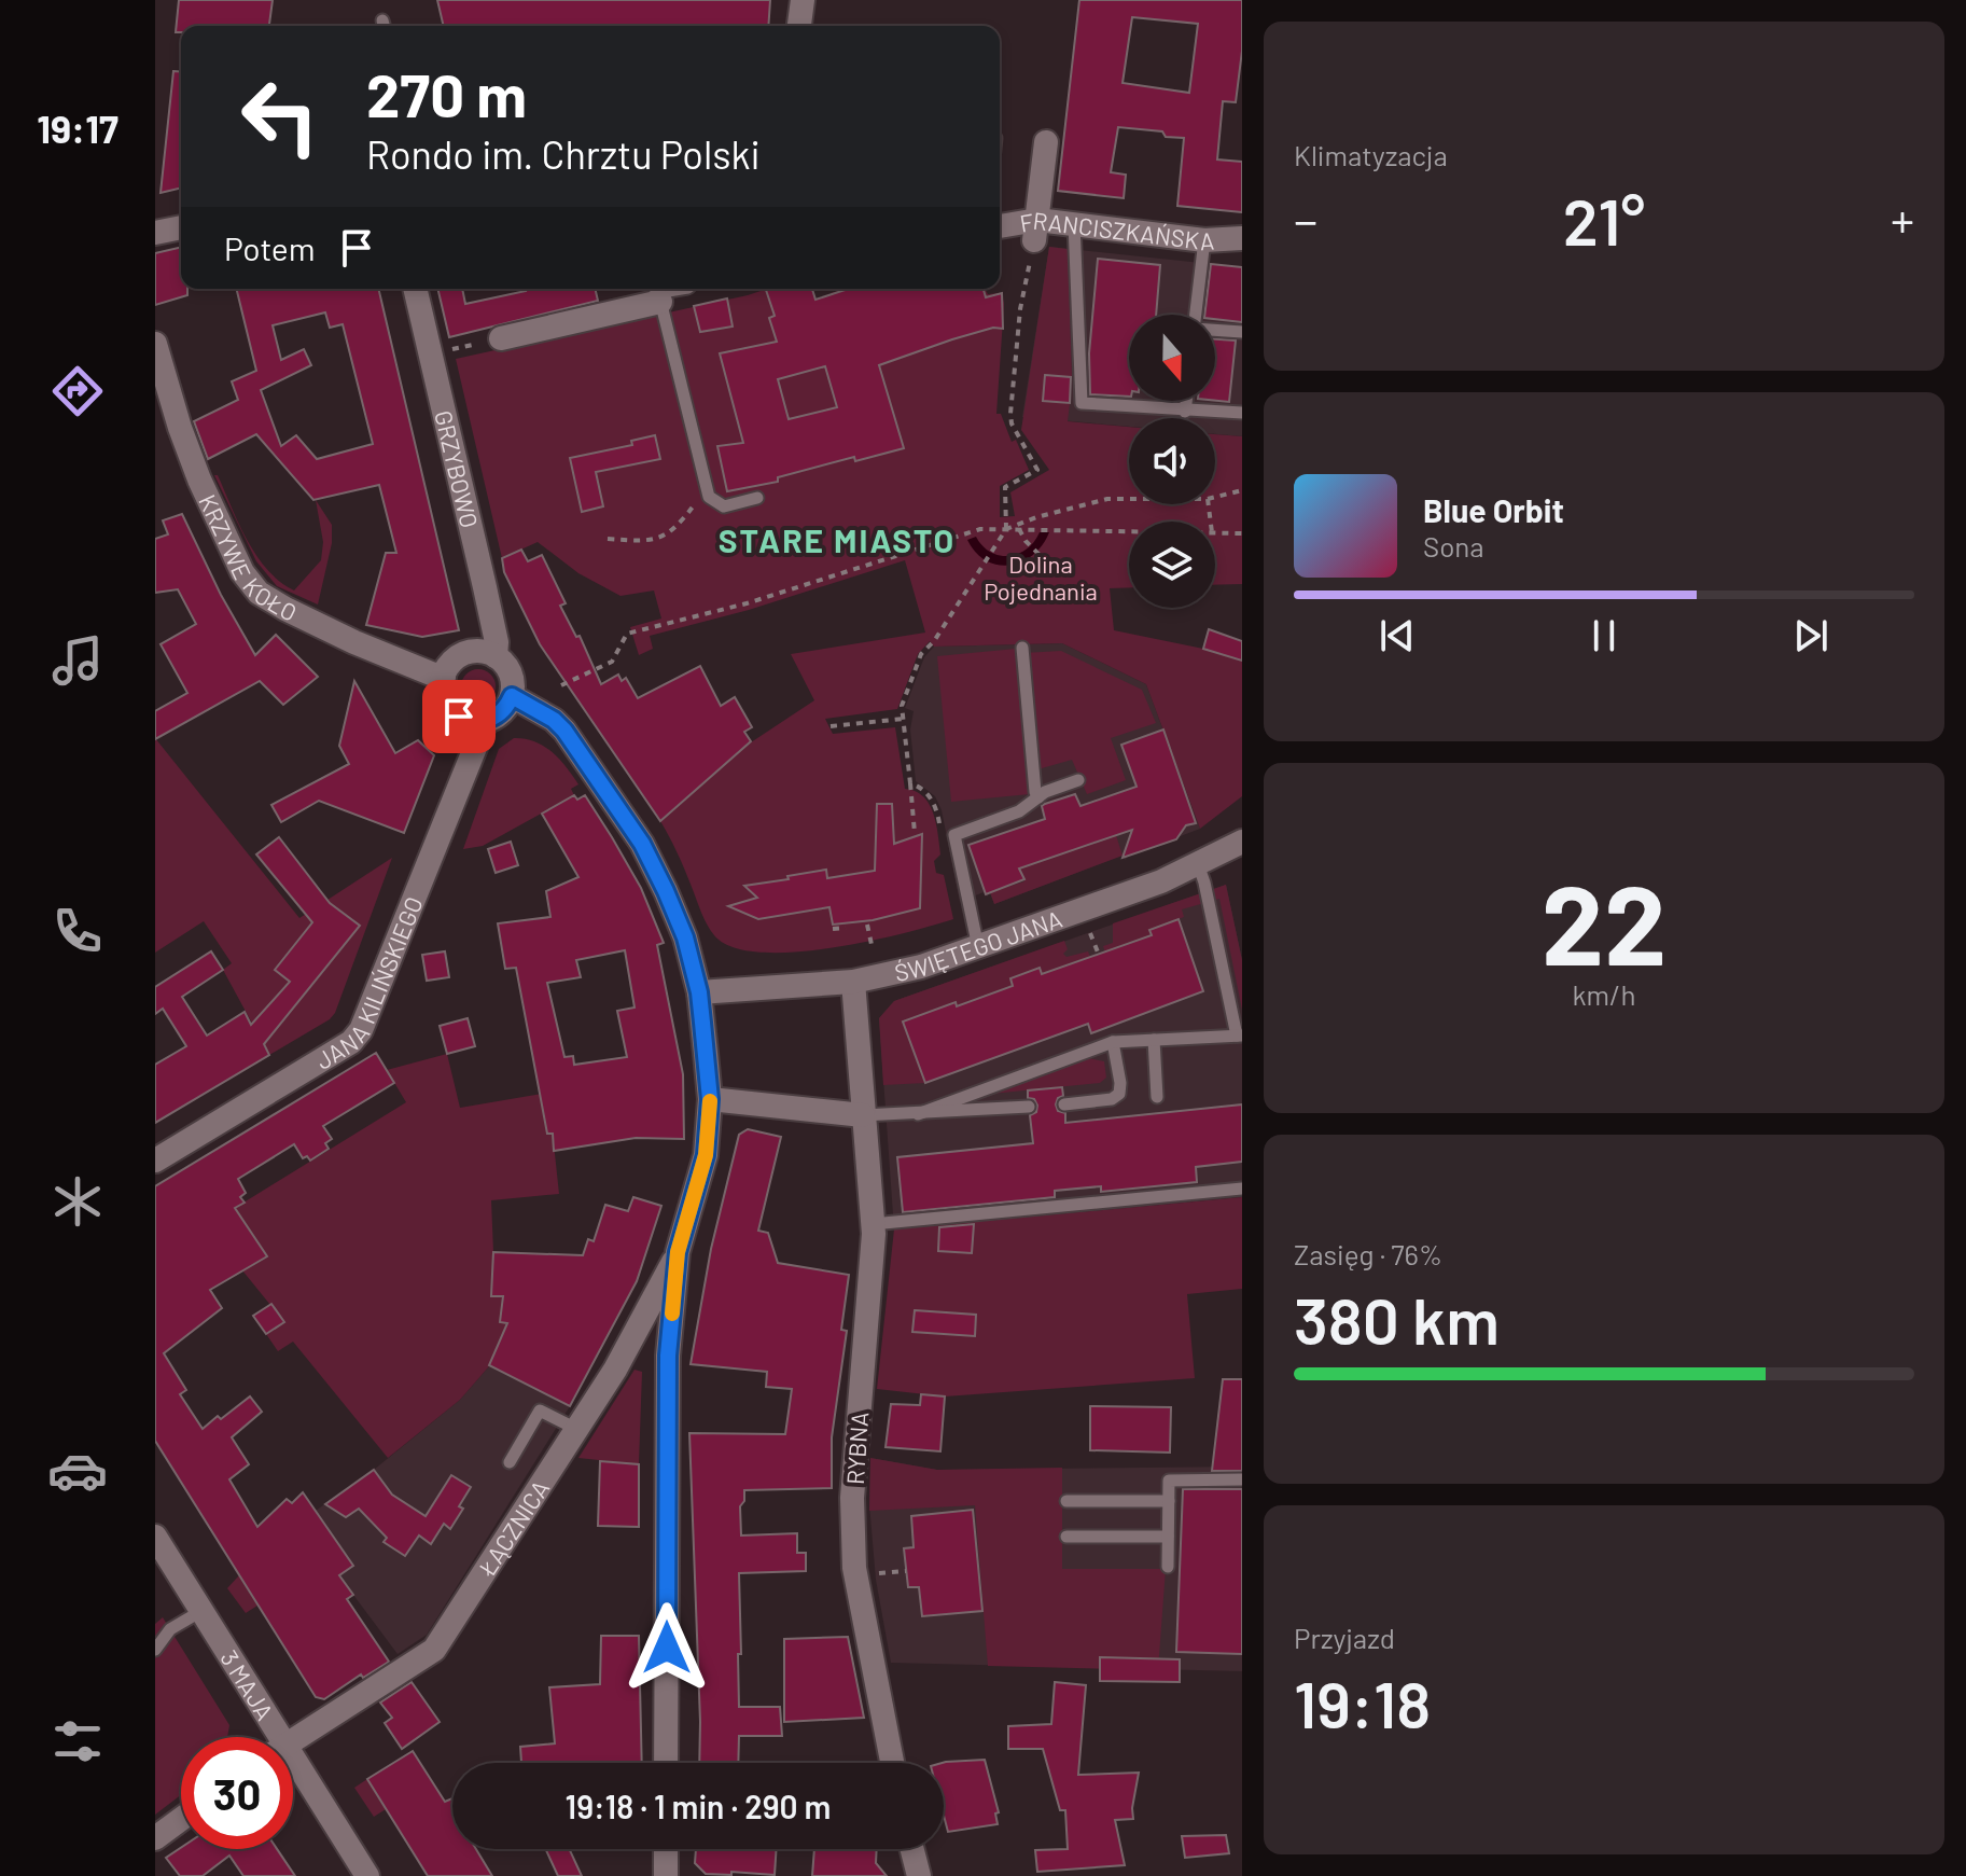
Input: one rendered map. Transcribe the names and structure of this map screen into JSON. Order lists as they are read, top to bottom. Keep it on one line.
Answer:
{"streets":{"street":["FRANCISZKAŃSKA","GRZYBOWO","KRZYWE KOŁO","ŚWIĘTEGO JANA","JANA KILIŃSKIEGO","RYBNA","ŁĄCZNICA","3 MAJA"]},"crossings":[["GRZYBOWO","KRZYWE KOŁO"],["GRZYBOWO","JANA KILIŃSKIEGO"],["KRZYWE KOŁO","JANA KILIŃSKIEGO"],["ŚWIĘTEGO JANA","RYBNA"]],"districts":["STARE MIASTO"],"parks":["Dolina Pojednania"],"north":"bottom","page":{"tabs":"19:17","tile":["Klimatyzacja",["22","km/h"],["Zasięg · 76%","380 km"],["Przyjazd","19:18"]],"turn":["270 m","Rondo im. Chrztu Polski"],"heat":["−","21°","+"],"then":"Potem","song":["Blue Orbit","Sona"],"limit":"30","trip":"19:18 · 1 min · 290 m"}}
